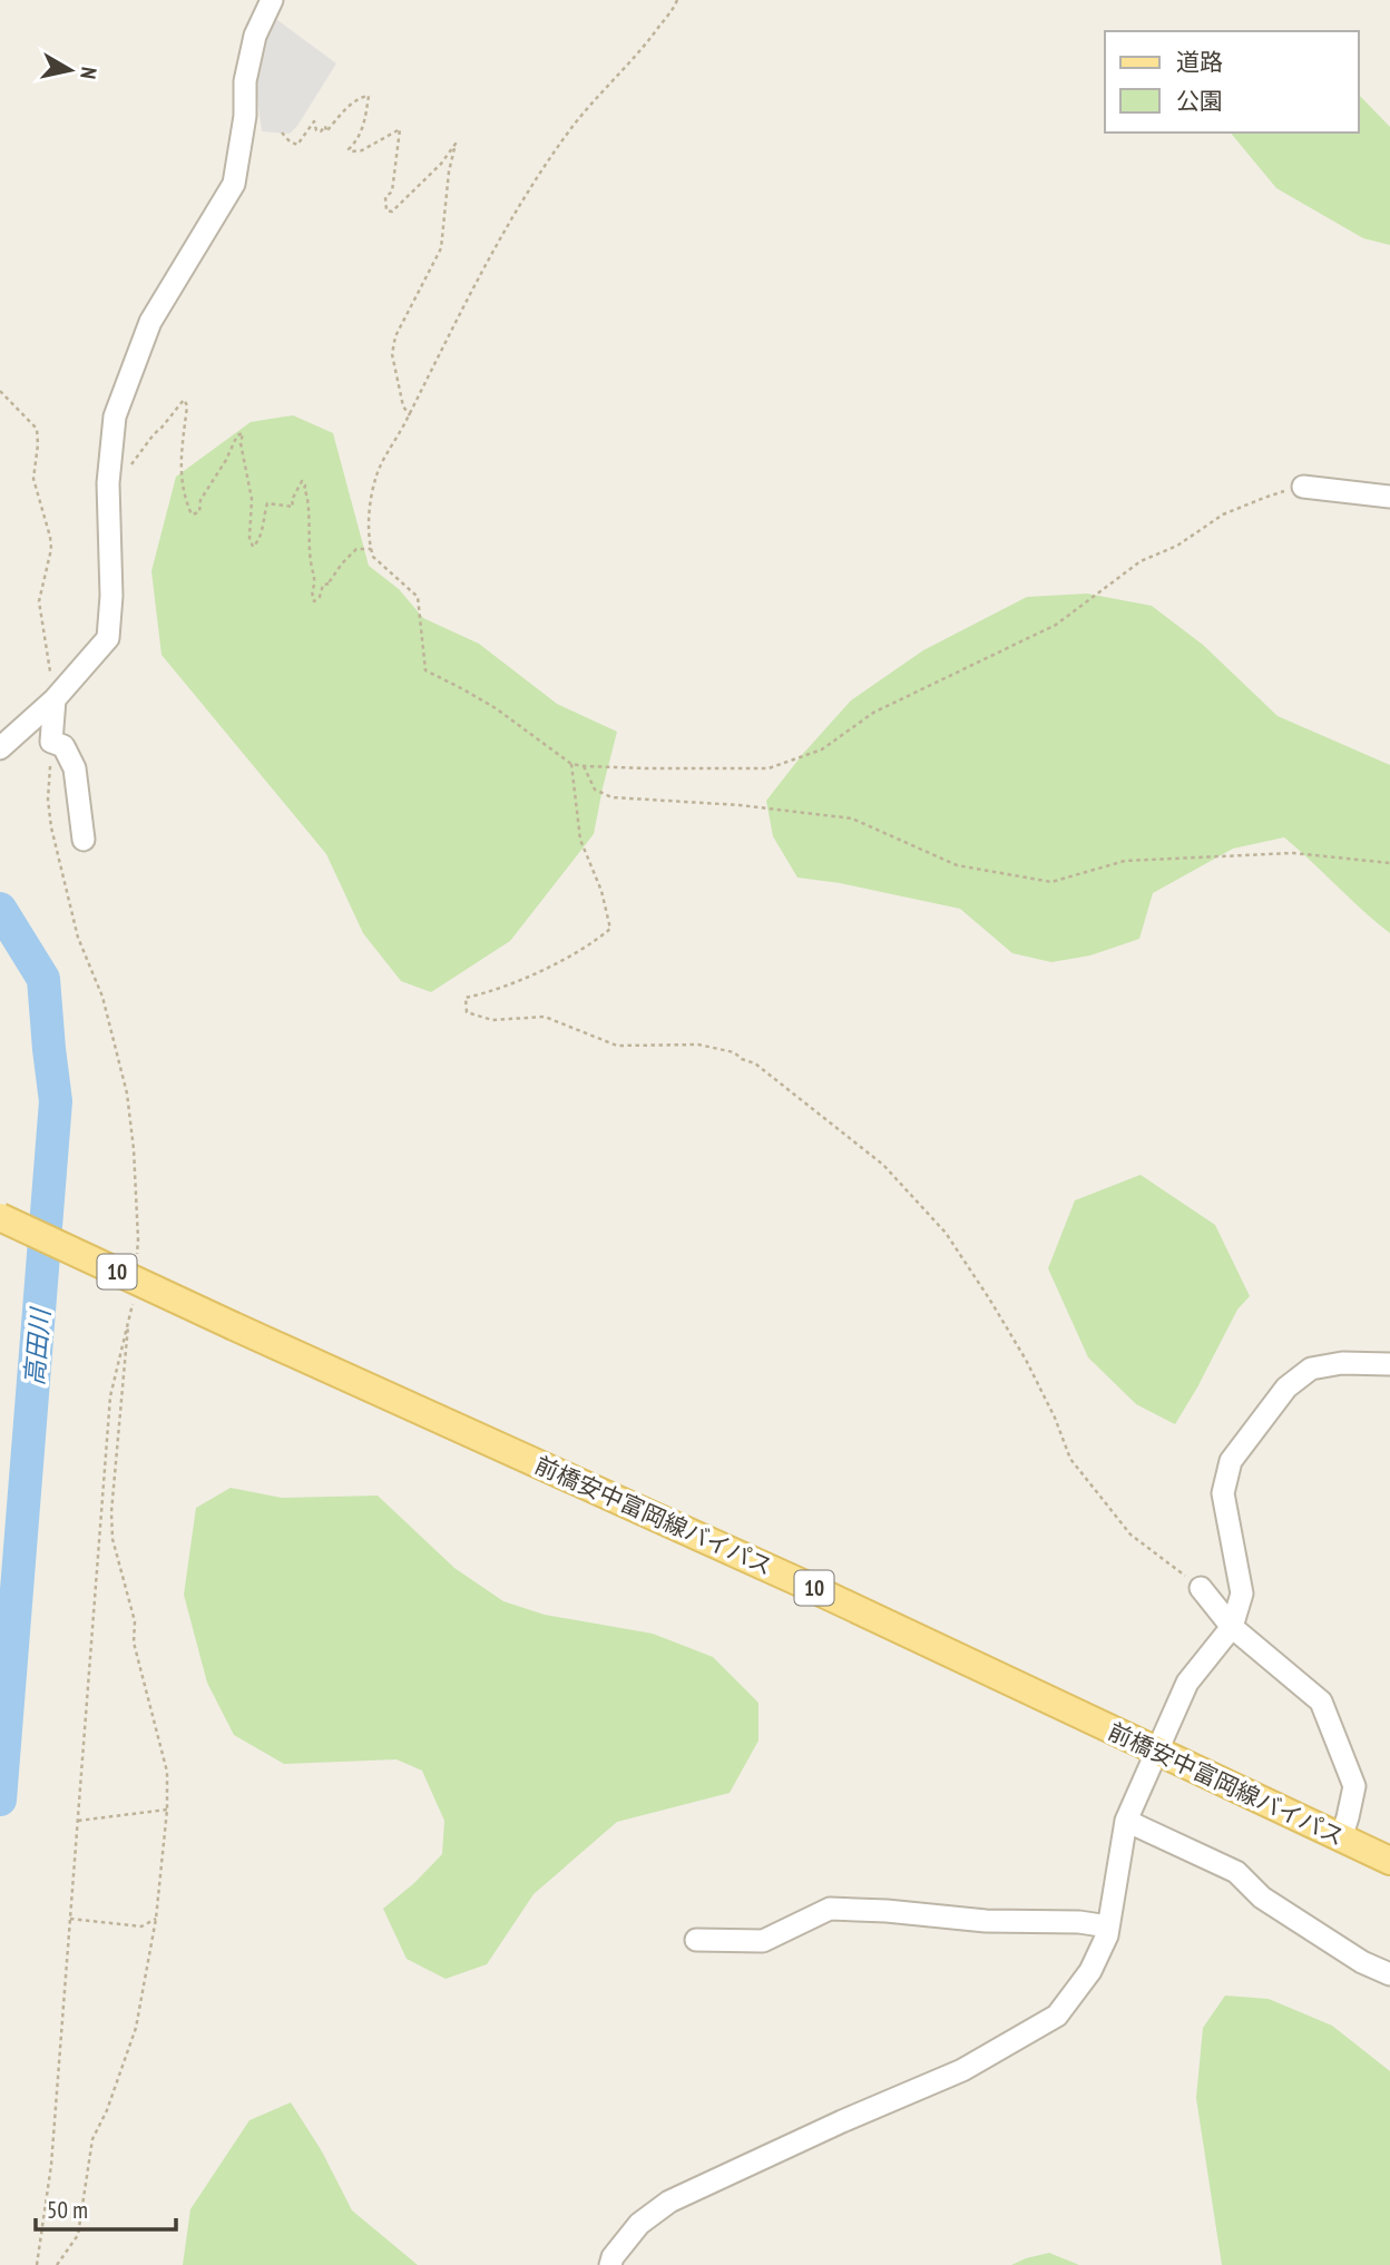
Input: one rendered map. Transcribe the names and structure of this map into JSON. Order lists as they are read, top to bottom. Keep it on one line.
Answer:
{"streets":{"main road":["10","前橋安中富岡線バイパス"]},"water":["高田川"],"legend":["道路","公園"],"scale_bar":"50 m","north":"right"}
